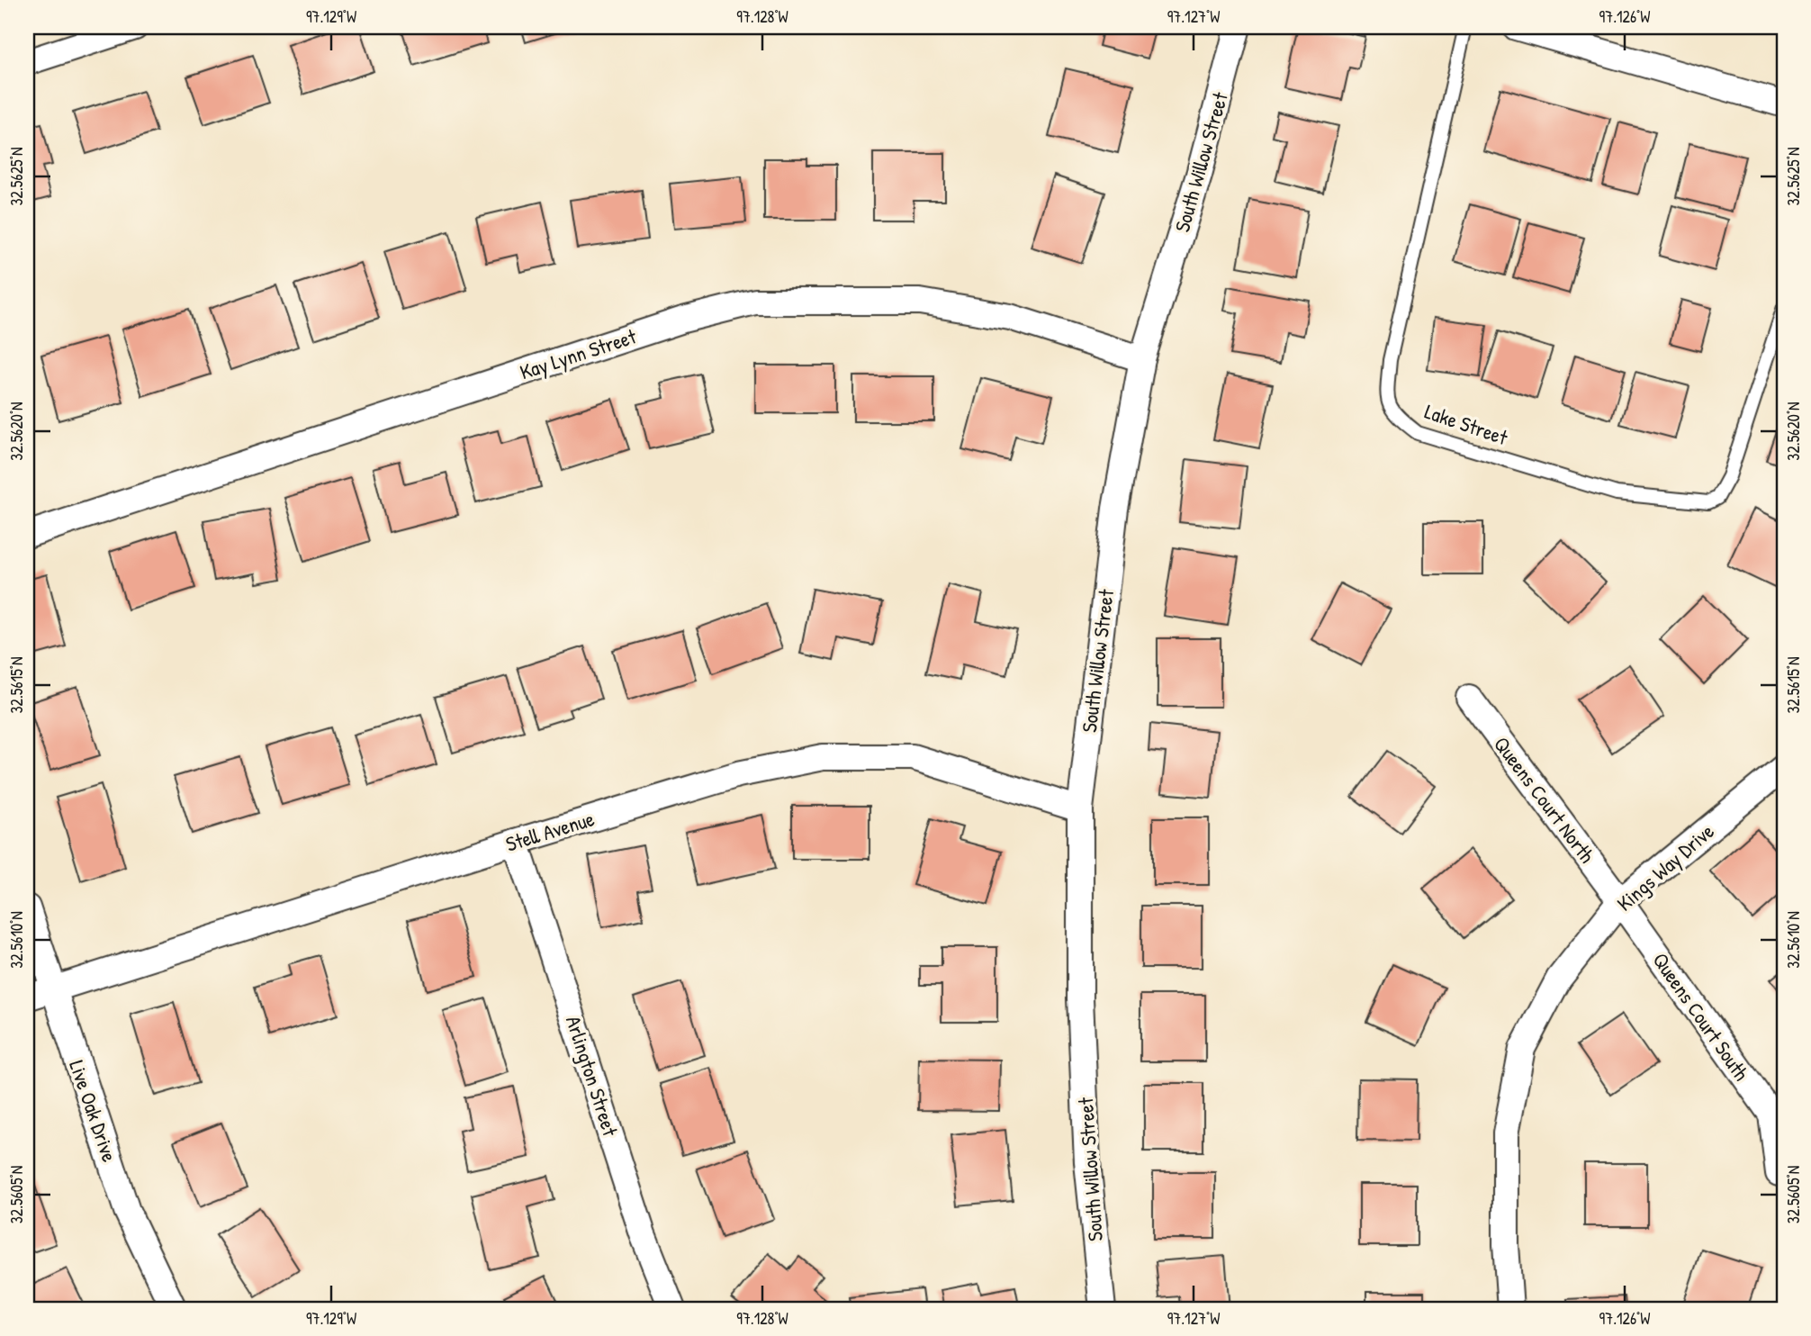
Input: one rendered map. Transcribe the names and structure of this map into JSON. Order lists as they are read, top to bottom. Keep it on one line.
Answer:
{"streets":{"street":["South Willow Street","Kay Lynn Street","Queens Court North","Stell Avenue","Kings Way Drive","Queens Court South","Arlington Street","Live Oak Drive"],"lane":["Lake Street"]},"crossings":[["South Willow Street","Kay Lynn Street"],["South Willow Street","Stell Avenue"],["Queens Court North","Kings Way Drive"],["Queens Court North","Queens Court South"],["Stell Avenue","Arlington Street"],["Stell Avenue","Live Oak Drive"],["Kings Way Drive","Queens Court South"]],"coordinates":["97.129°W","97.128°W","97.127°W","97.126°W","32.5625°N","32.5620°N","32.5615°N","32.5610°N","32.5605°N"]}
